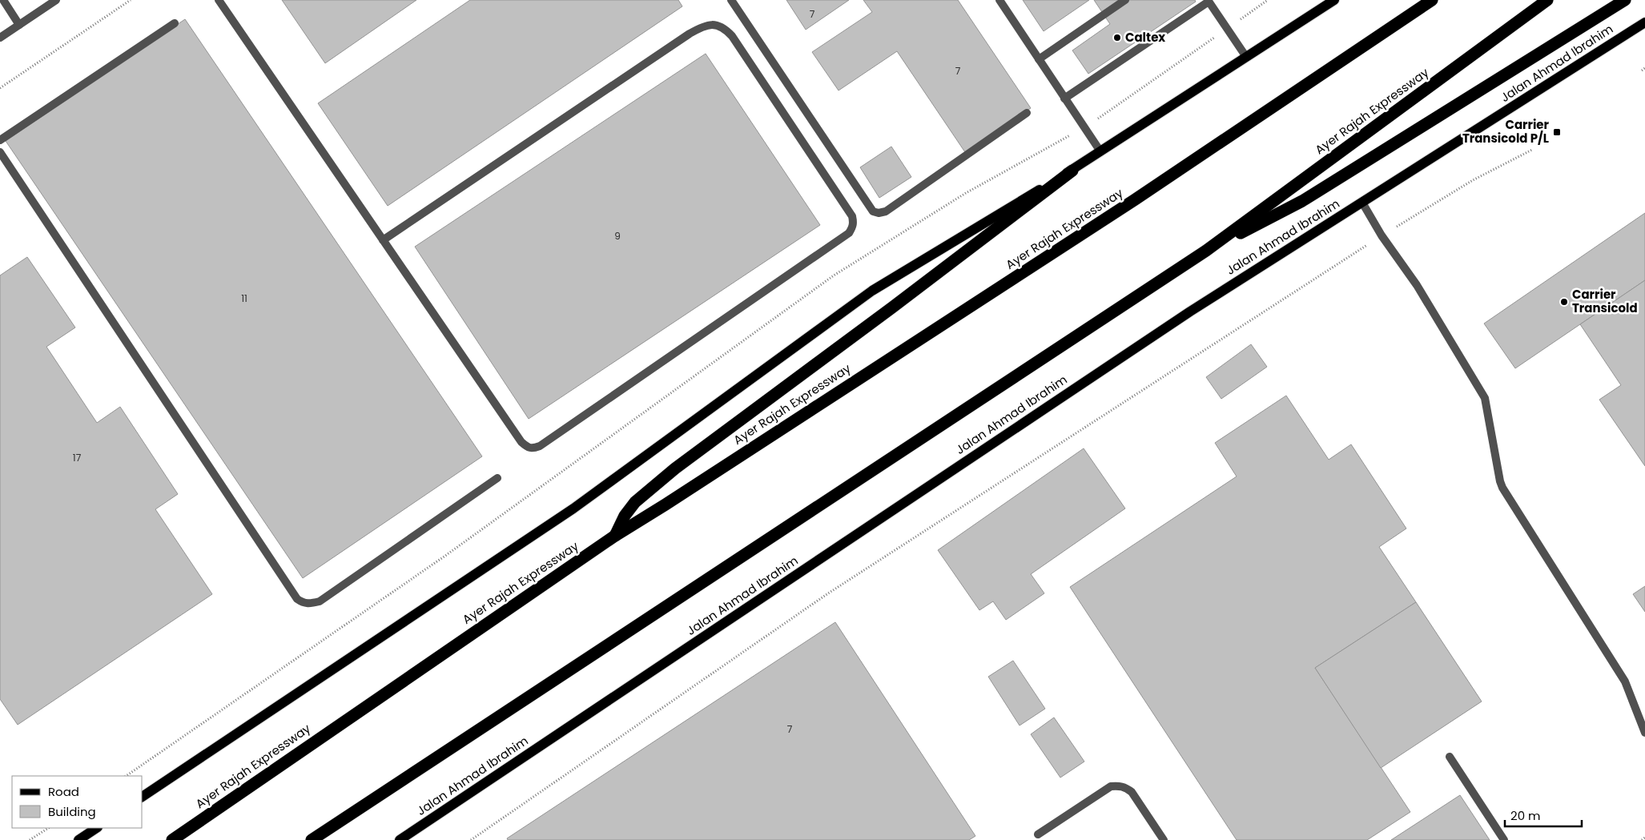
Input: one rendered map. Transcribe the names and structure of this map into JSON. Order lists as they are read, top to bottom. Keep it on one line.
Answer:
{"streets":{"highway":["Ayer Rajah Expressway"],"main road":["Jalan Ahmad Ibrahim"]},"places":{"other":["Caltex","Carrier Transicold"],"transit":["Carrier Transicold P/L"]},"house_numbers":["7","7","9","11","17","7"],"legend":["Road","Building"],"scale_bar":"20 m"}
